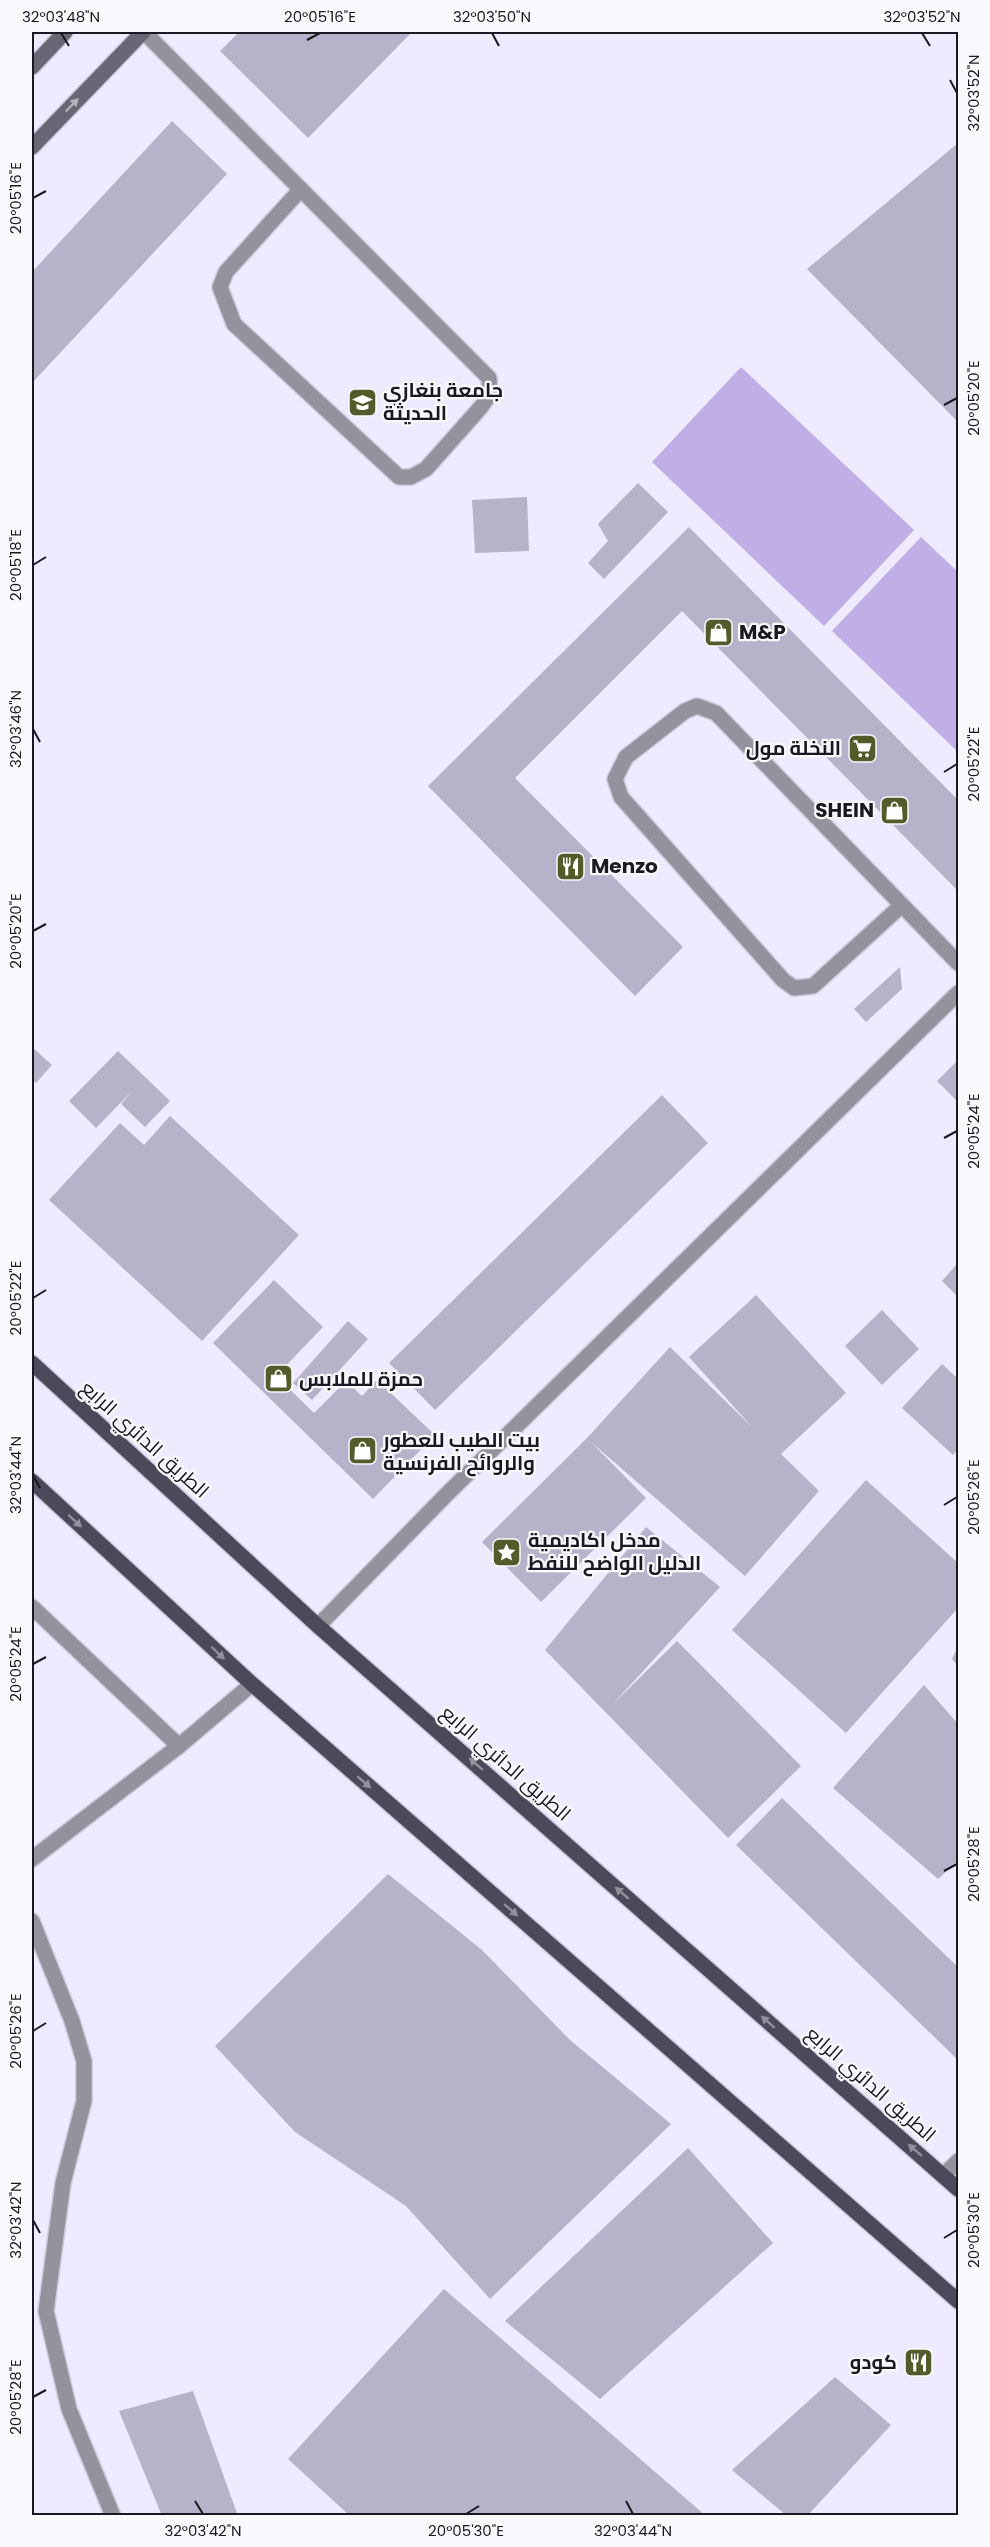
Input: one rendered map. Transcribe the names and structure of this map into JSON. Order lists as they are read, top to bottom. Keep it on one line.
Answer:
{"streets":{"main road":["الطريق الدائري الرابع"]},"places":{"school or university":["جامعة بنغازي الحديثة"],"shop":["M&P","SHEIN","حمزة للملابس","بيت الطيب للعطور والروائح الفرنسية"],"supermarket":["النخلة مول"],"restaurant":["Menzo","كودو"],"place":["مدخل اكاديمية الدليل الواضح للنفط"]},"coordinates":["32°03'48\"N","20°05'16\"E","32°03'50\"N","32°03'52\"N","20°05'20\"E","20°05'18\"E","32°03'46\"N","20°05'22\"E","20°05'24\"E","32°03'44\"N","20°05'26\"E","20°05'28\"E","32°03'42\"N","20°05'30\"E"]}
